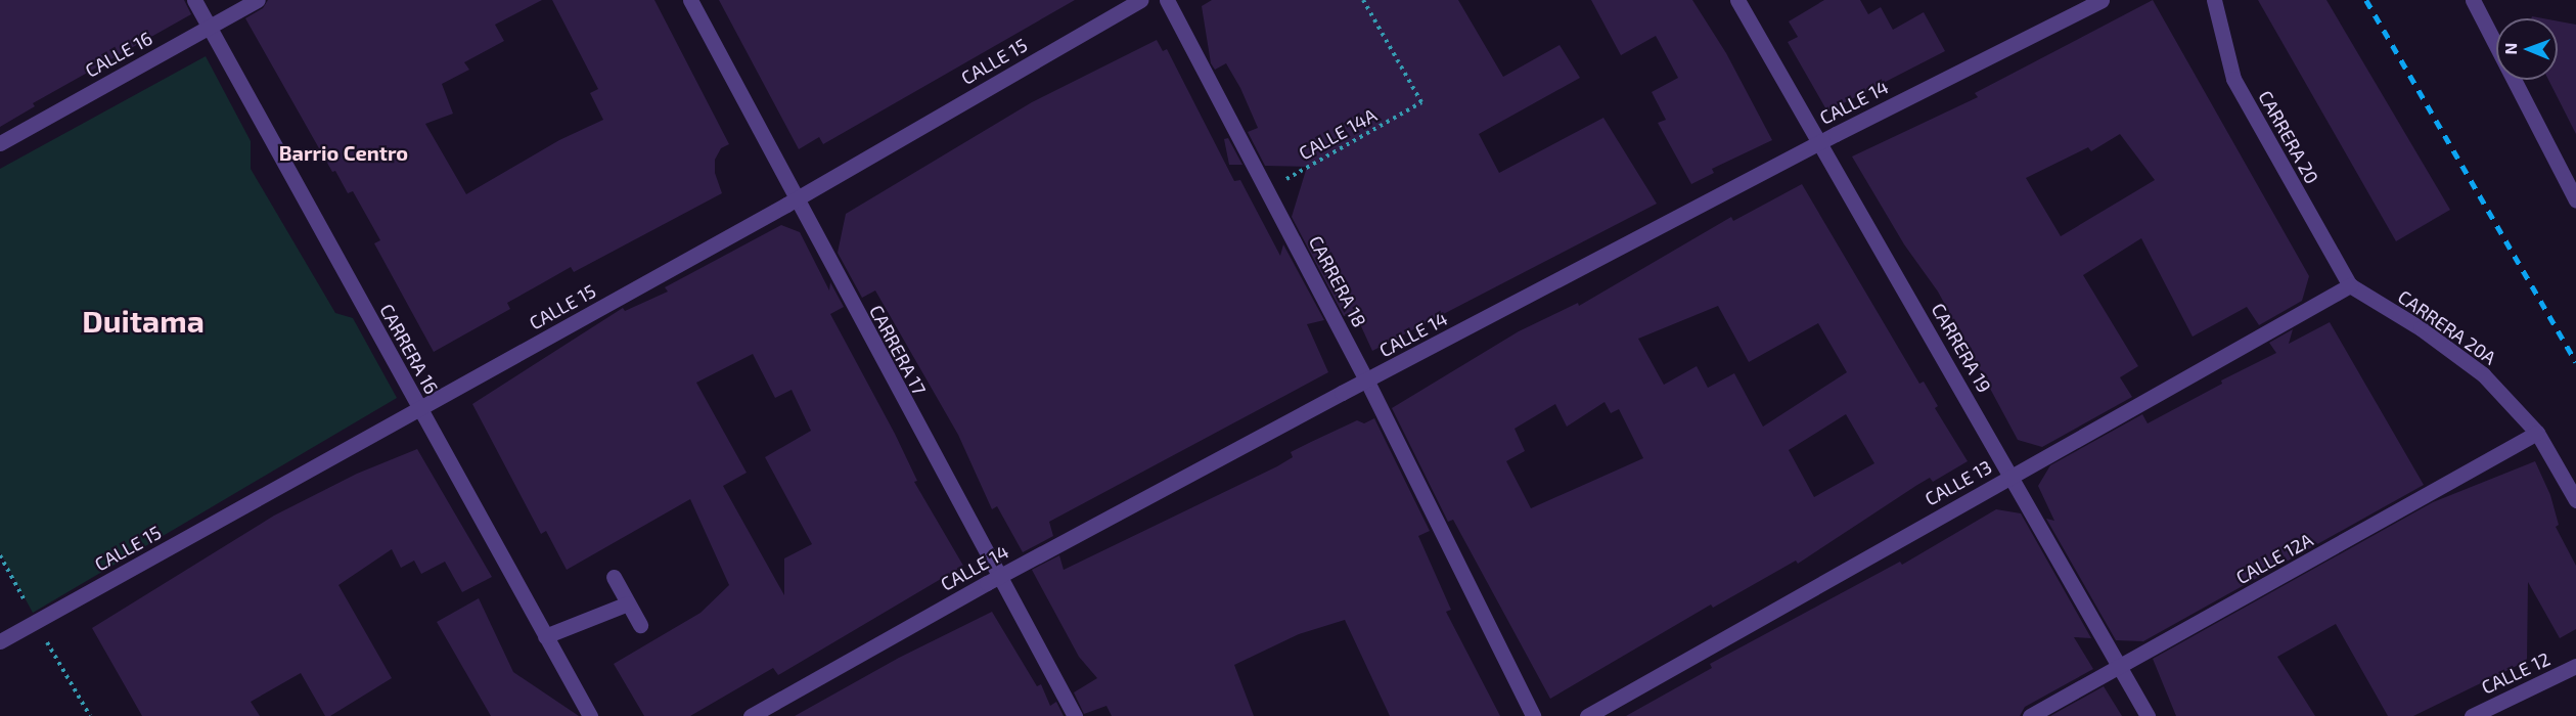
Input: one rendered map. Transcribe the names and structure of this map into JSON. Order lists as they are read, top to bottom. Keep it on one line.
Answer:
{"streets":{"street":["CALLE 16","CALLE 15","CALLE 14","CARRERA 20","CARRERA 18","CARRERA 20A","CARRERA 19","CARRERA 16","CARRERA 17","CALLE 13","CALLE 12A","CALLE 12"],"path":["CALLE 14A"]},"crossings":[["CALLE 16","CARRERA 16"],["CALLE 15","CARRERA 16"],["CALLE 15","CARRERA 17"],["CALLE 14","CARRERA 18"],["CALLE 14","CARRERA 19"],["CALLE 14","CARRERA 17"],["CALLE 14A","CARRERA 18"],["CARRERA 20","CARRERA 20A"],["CARRERA 20","CALLE 13"],["CARRERA 20A","CALLE 13"],["CARRERA 20A","CALLE 12A"],["CARRERA 19","CALLE 13"],["CARRERA 19","CALLE 12A"]],"districts":["Barrio Centro","Duitama"],"north":"left"}
